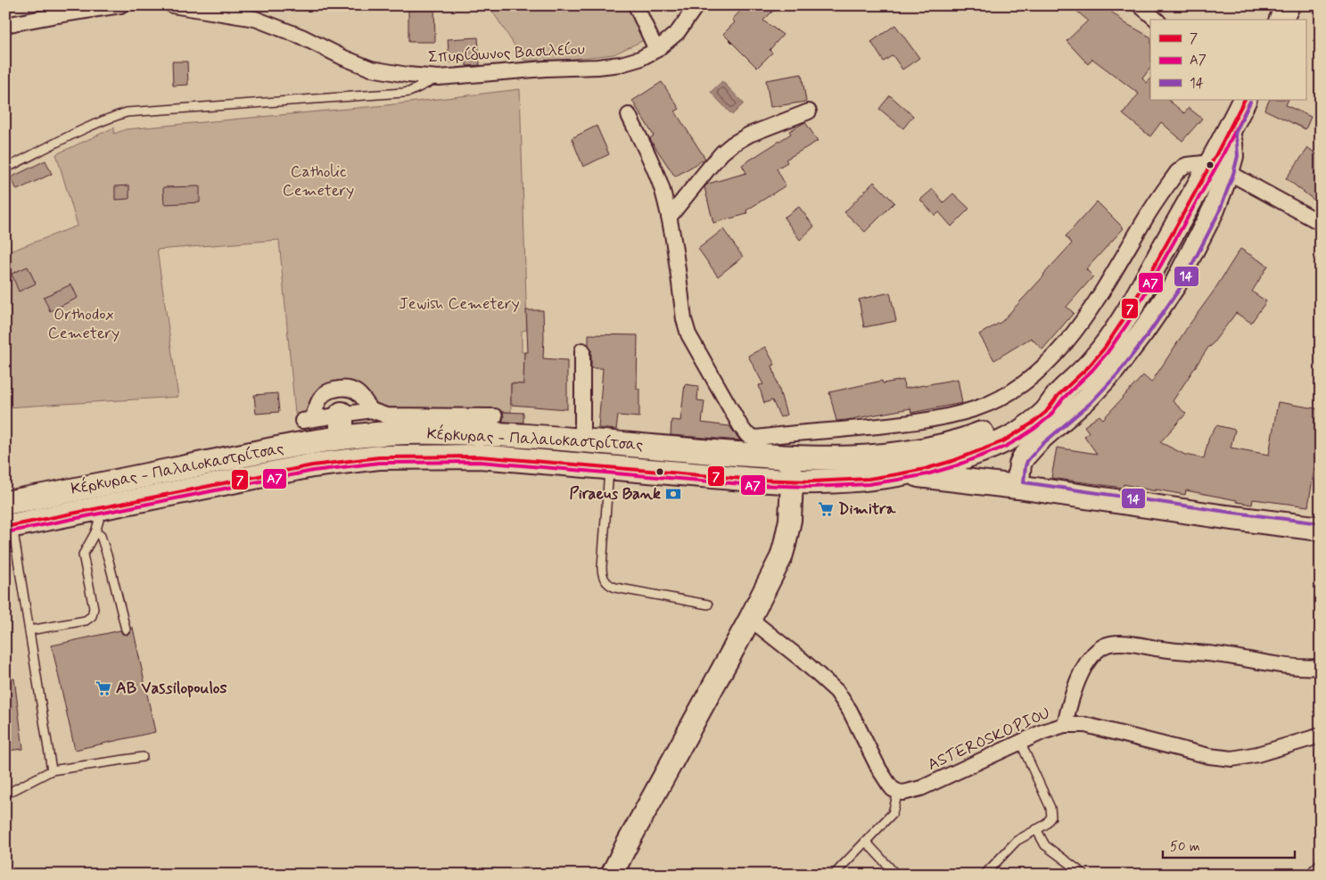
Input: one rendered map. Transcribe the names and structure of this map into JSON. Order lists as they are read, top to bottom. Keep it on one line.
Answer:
{"streets":{"main road":["Κέρκυρας - Παλαιοκαστρίτσας"],"street":["Σπυρίδωνος Βασιλείου","ASTEROSKOPIOU"]},"parks":["Catholic Cemetery","Jewish Cemetery","Orthodox Cemetery"],"places":{"bank":["Piraeus Bank"],"supermarket":["Dimitra","AB Vassilopoulos"]},"lines":["transit line 7","transit line A7","transit line 14"],"legend":["7","A7","14"],"scale_bar":"50 m"}
